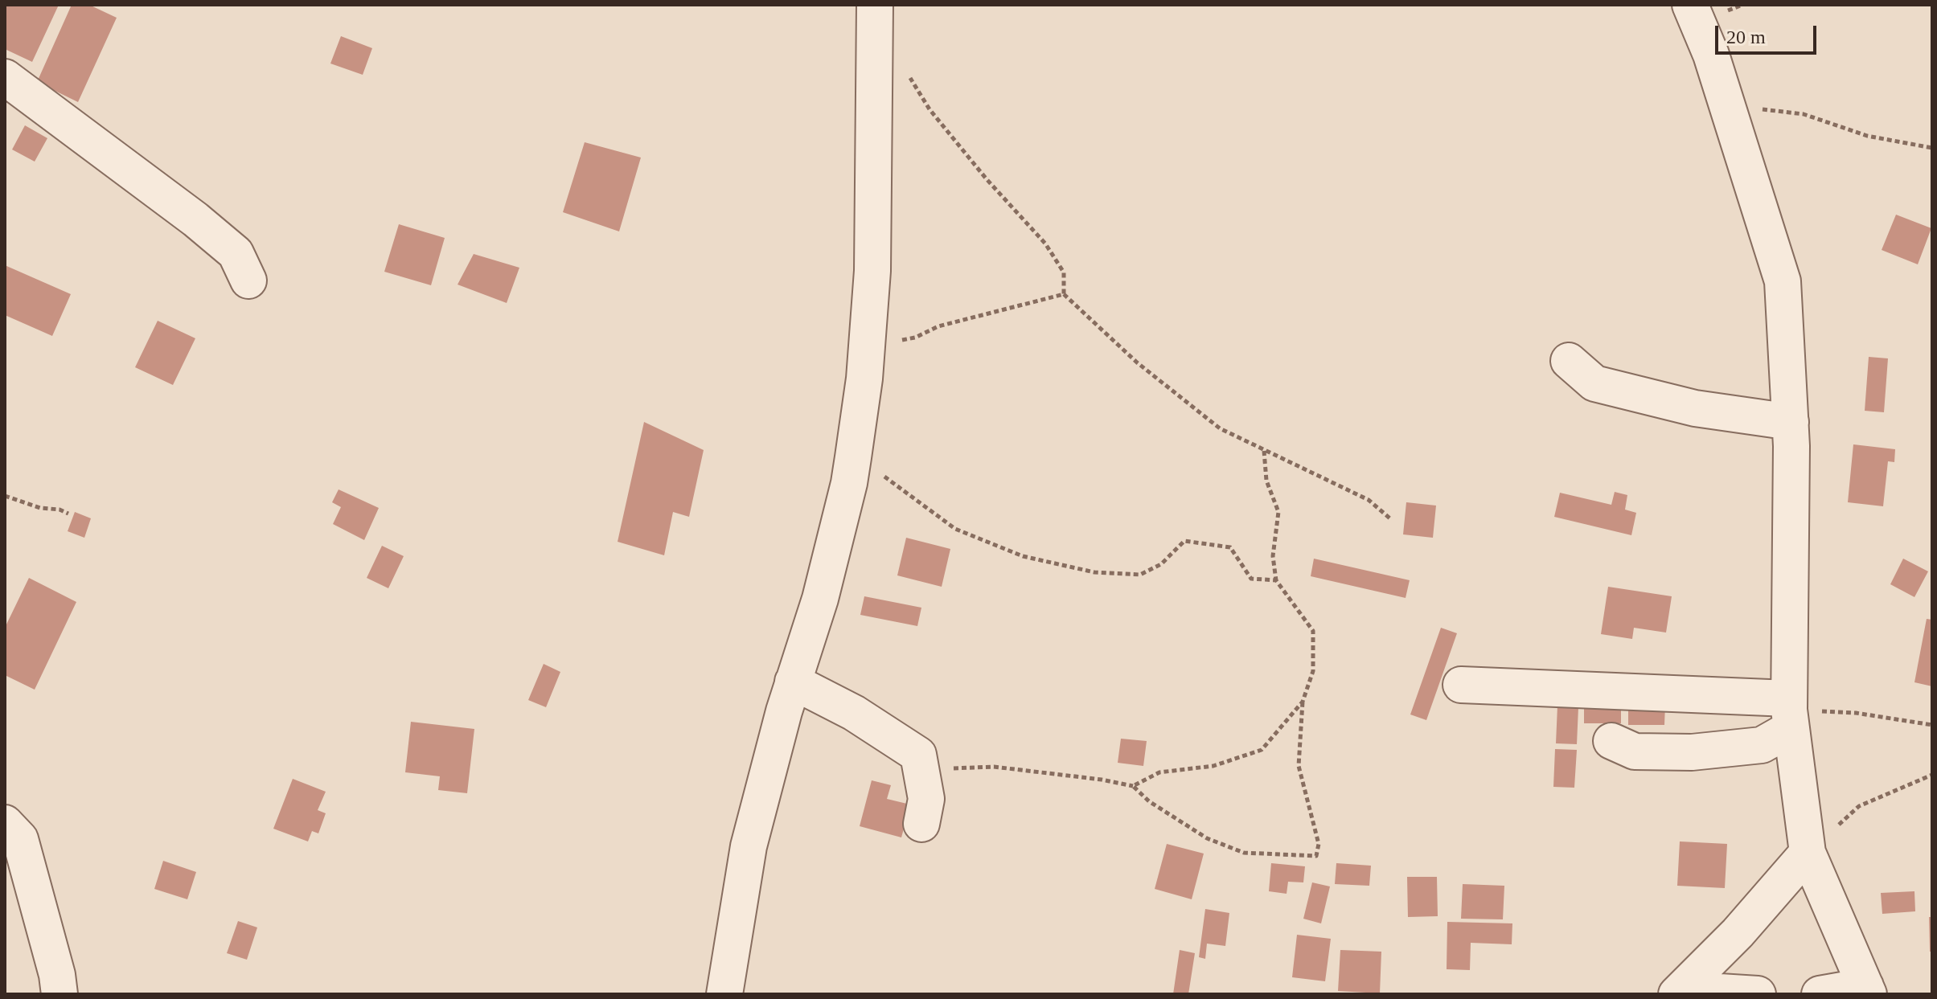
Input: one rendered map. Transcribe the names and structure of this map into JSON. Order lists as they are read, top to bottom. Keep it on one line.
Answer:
{"scale_bar":"20 m"}
